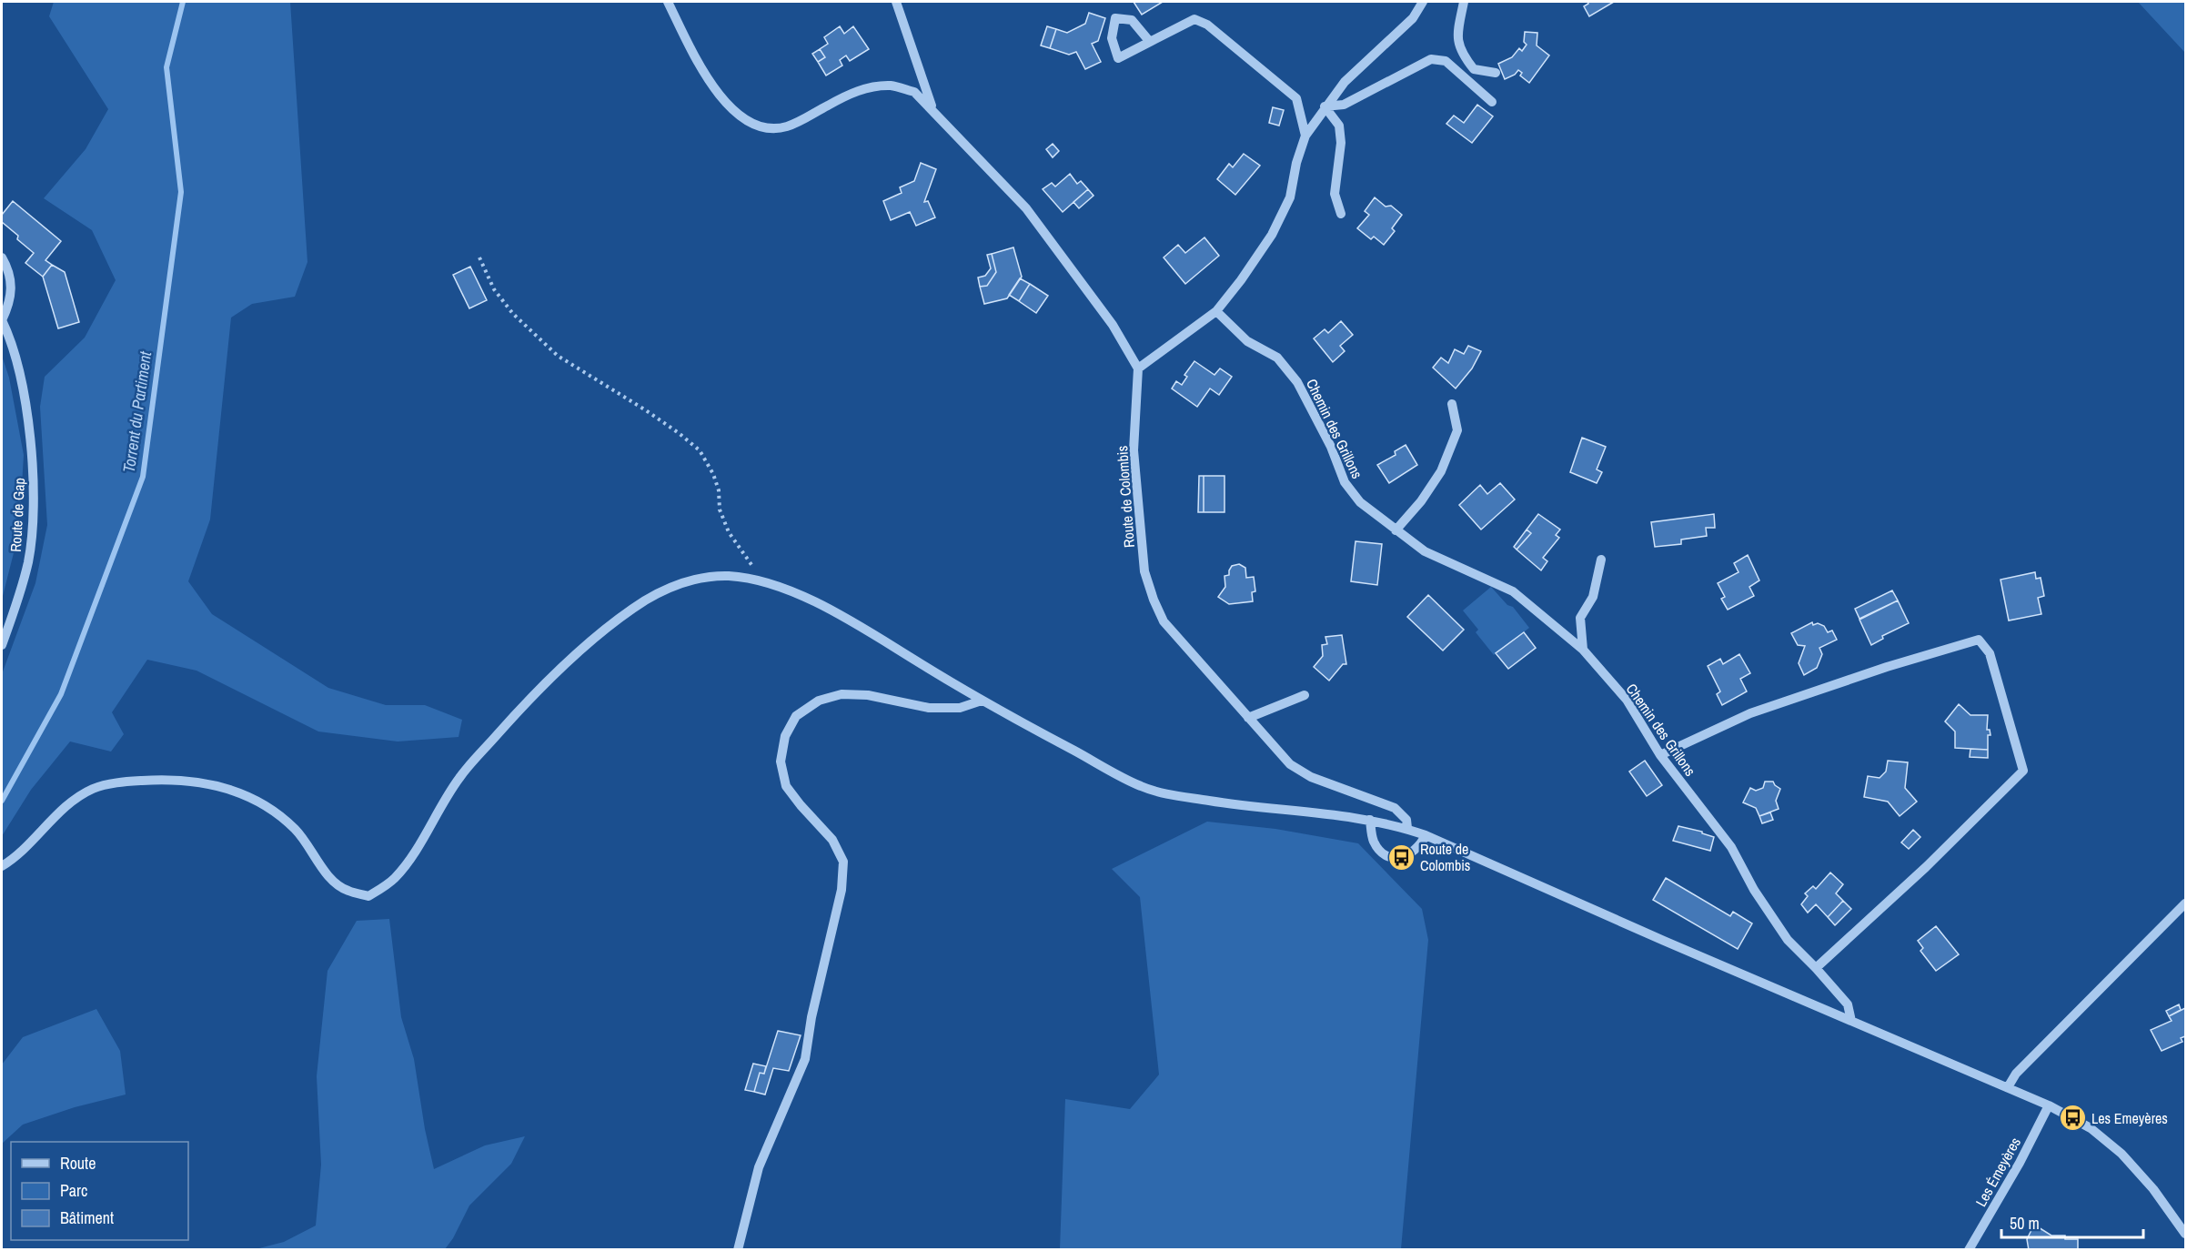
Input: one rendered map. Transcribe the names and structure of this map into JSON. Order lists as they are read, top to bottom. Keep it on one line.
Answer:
{"streets":{"street":["Chemin des Grillons","Route de Colombis","Route de Gap","Les Émeyères"]},"water":["Torrent du Partiment"],"places":{"bus stop":["Route de Colombis","Les Emeyères"]},"legend":["Route","Parc","Bâtiment"],"scale_bar":"50 m"}
